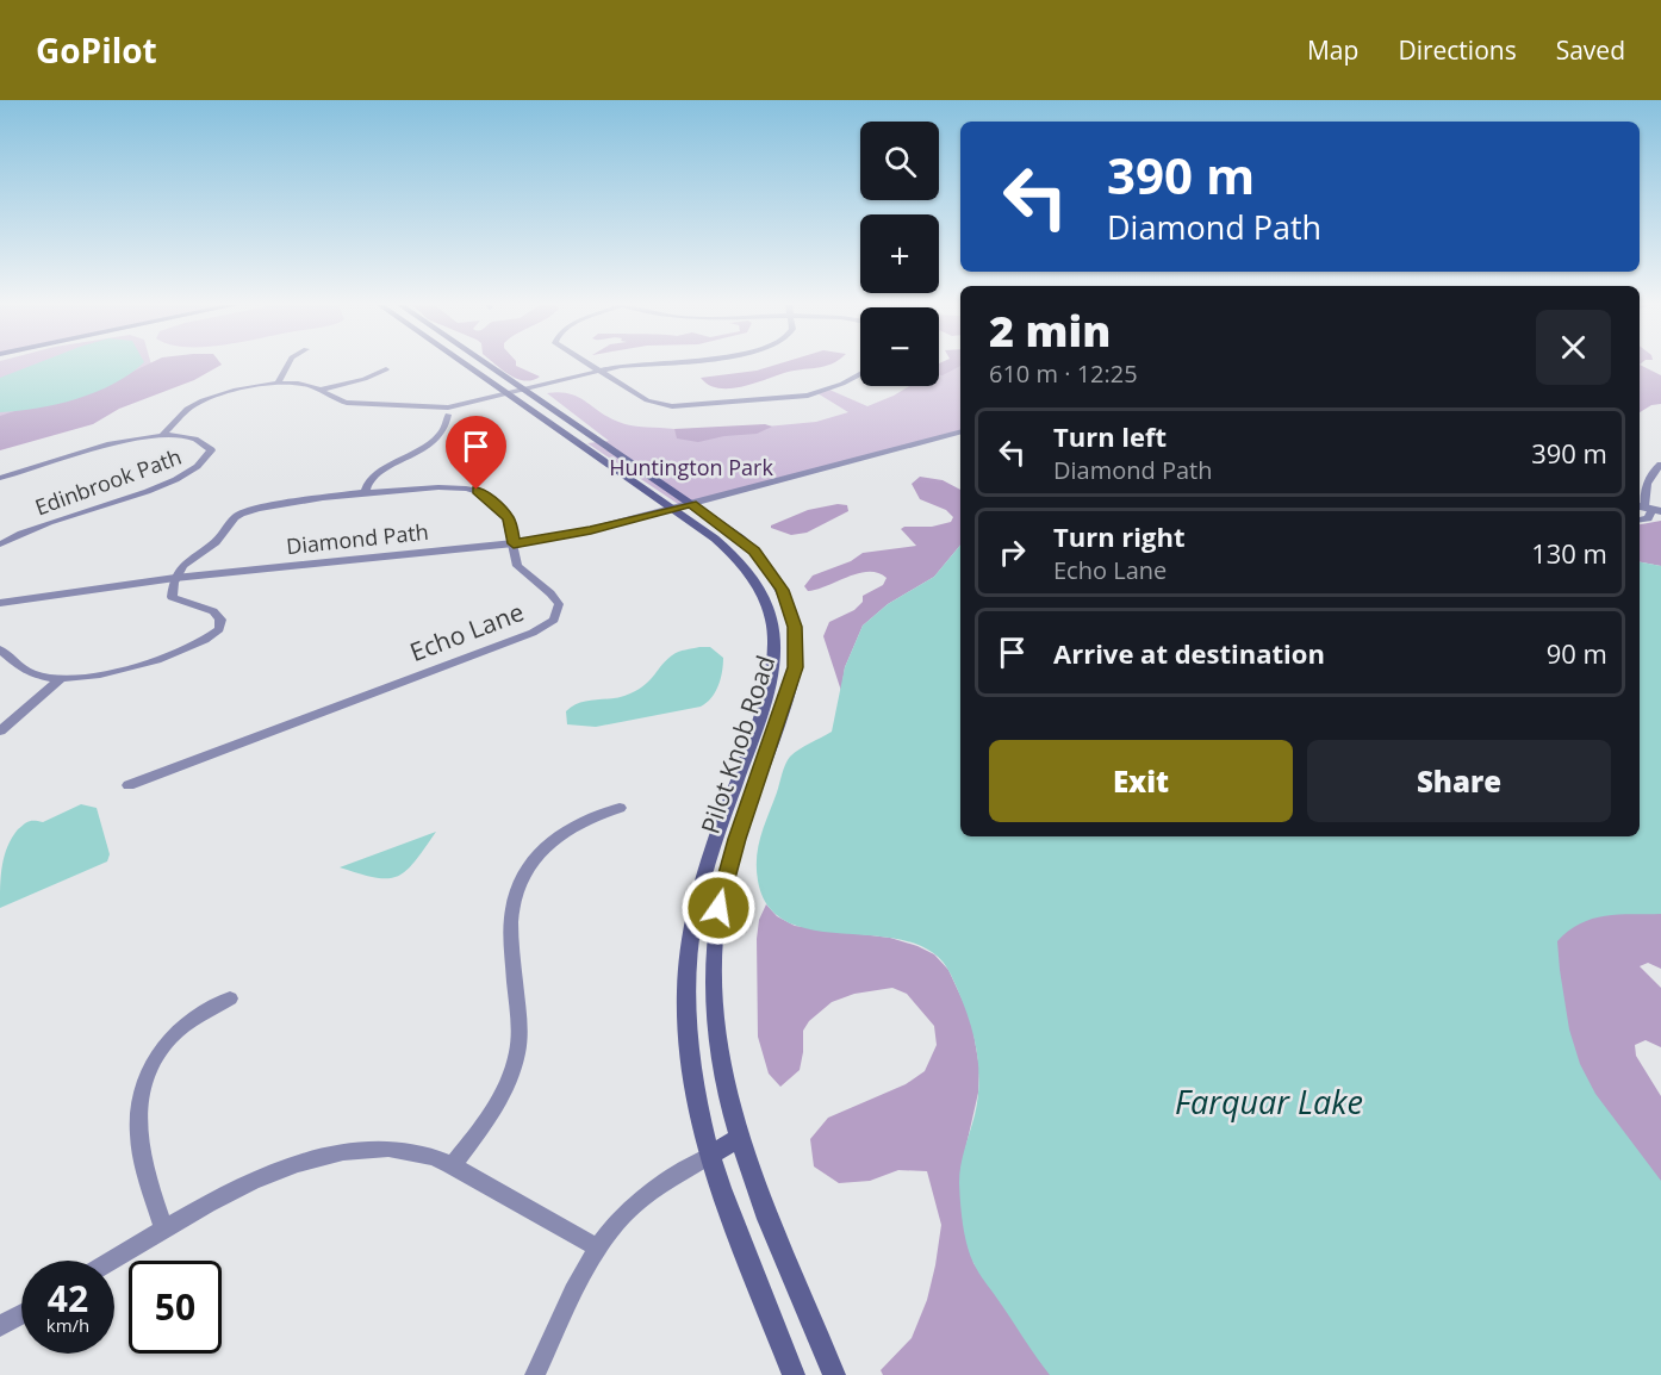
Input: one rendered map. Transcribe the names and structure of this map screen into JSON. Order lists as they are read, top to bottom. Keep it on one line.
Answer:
{"streets":{"main road":["Pilot Knob Road"],"street":["Edinbrook Path","Diamond Path","Echo Lane"]},"crossings":[["Diamond Path","Echo Lane"],["Diamond Path","Pilot Knob Road"]],"water":["Farquar Lake"],"parks":["Huntington Park"],"page":{"header":"GoPilot","nav":["Map","Directions","Saved"],"map_buttons":["+","−"],"turn":["390 m","Diamond Path"],"heading":["2 min","610 m · 12:25"],"list":[{"name":"Turn left","note":"Diamond Path","value":"390 m"},{"name":"Turn right","note":"Echo Lane","value":"130 m"},{"name":"Arrive at destination","value":"90 m"}],"buttons":["Exit","Share"],"speed":"42 km/h","limit":"50"}}
